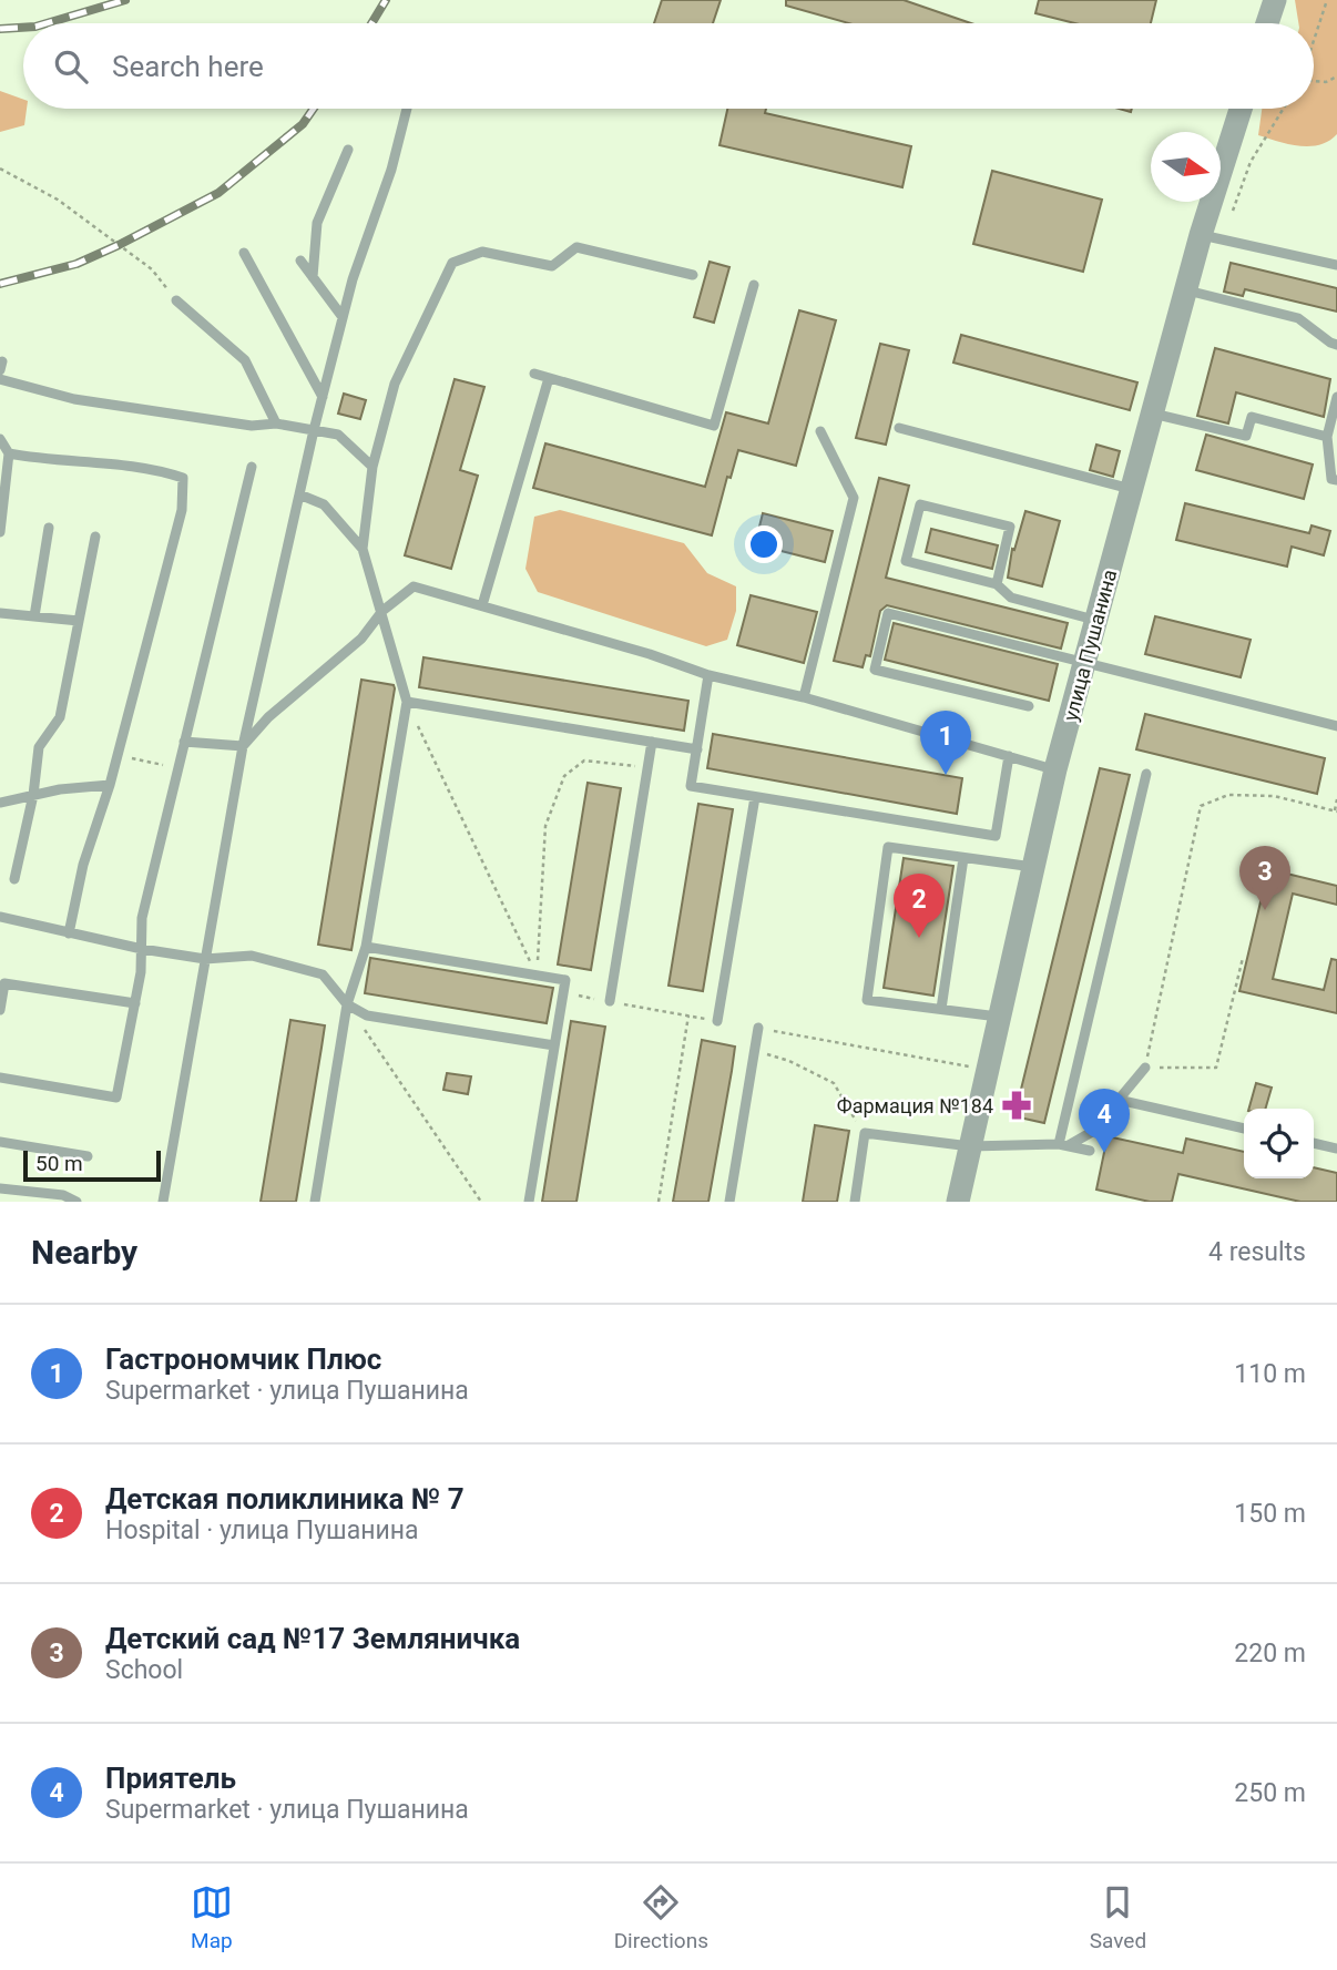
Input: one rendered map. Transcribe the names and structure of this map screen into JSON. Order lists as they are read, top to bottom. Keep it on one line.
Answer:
{"streets":{"street":["улица Пушанина"]},"places":{"pharmacy":["Фармация №184"]},"scale_bar":"50 m","north":"right","page":{"search":"Search here","pins":["1","3","2","4"],"scale":"50 m","heading":["Nearby","4 results"],"list":[{"mark":"1","name":"Гастрономчик Плюс","note":"Supermarket · улица Пушанина","value":"110 m"},{"mark":"2","name":"Детская поликлиника № 7","note":"Hospital · улица Пушанина","value":"150 m"},{"mark":"3","name":"Детский сад №17 Земляничка","note":"School","value":"220 m"},{"mark":"4","name":"Приятель","note":"Supermarket · улица Пушанина","value":"250 m"}],"nav":["Map","Directions","Saved"]}}
